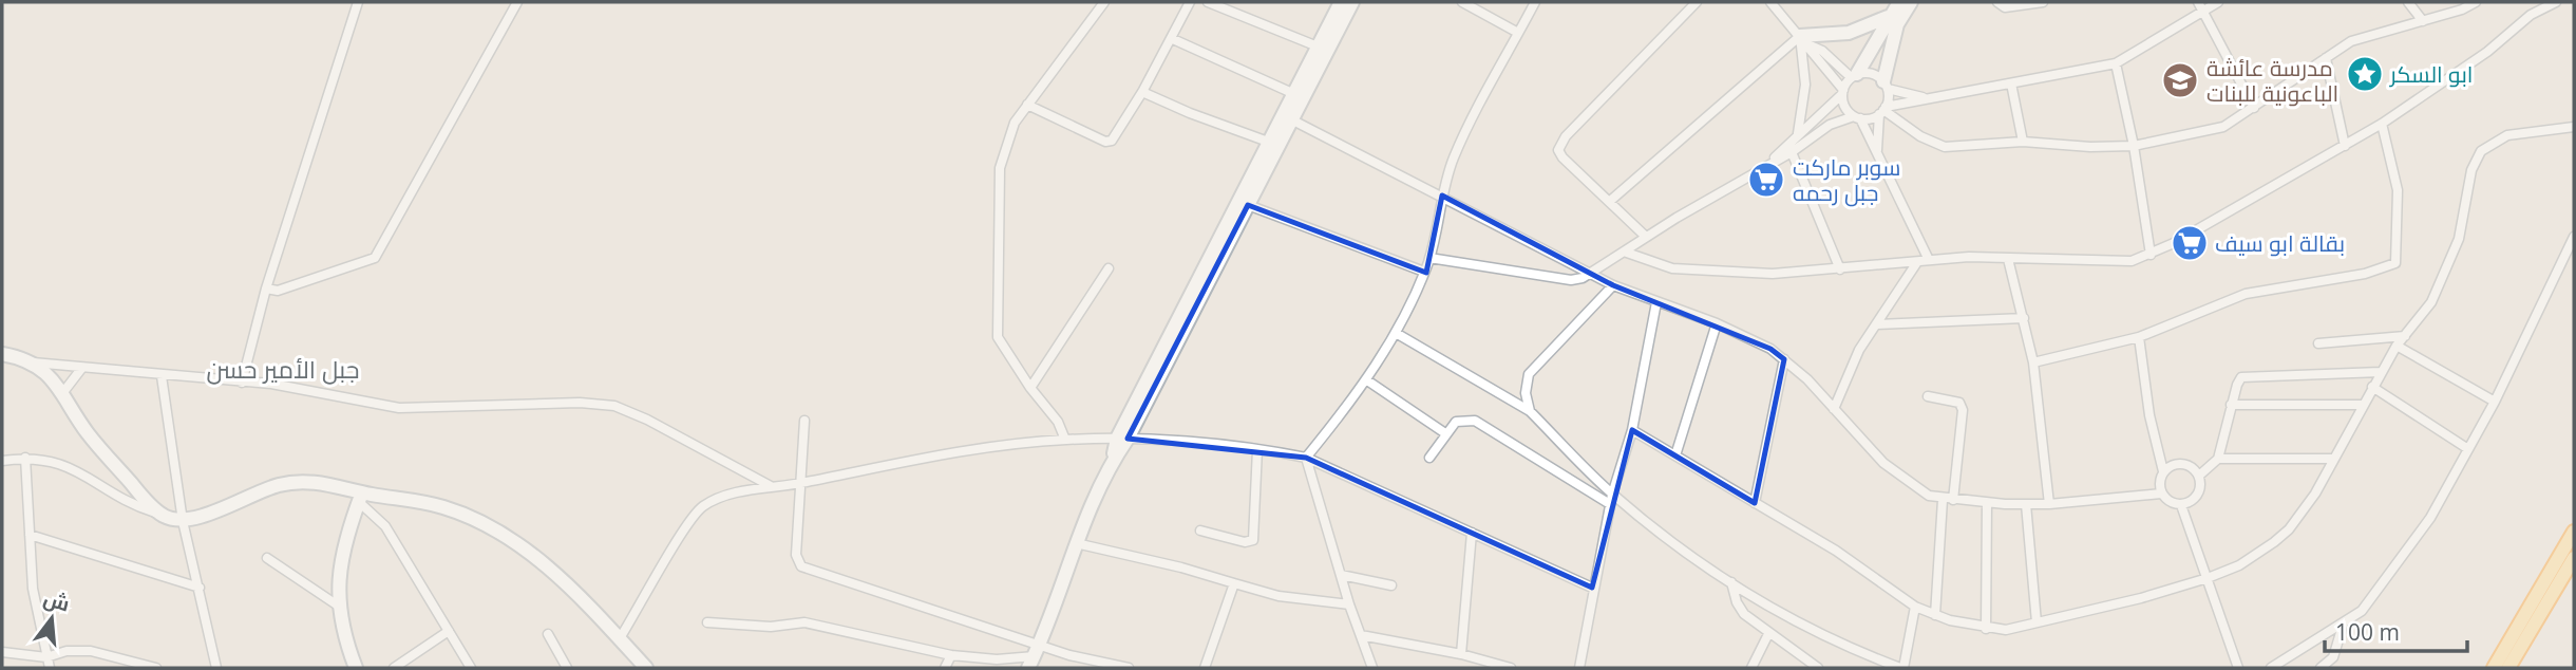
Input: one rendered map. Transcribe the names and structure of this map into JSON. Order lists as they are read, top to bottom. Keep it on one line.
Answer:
{"districts":["جبل الأمير حسن"],"places":{"place":["ابو السكر"],"school or university":["مدرسة عائشة الباعونية للبنات"],"supermarket":["سوبر ماركت جبل رحمه","بقالة ابو سيف"]},"scale_bar":"100 m","north":"top"}
